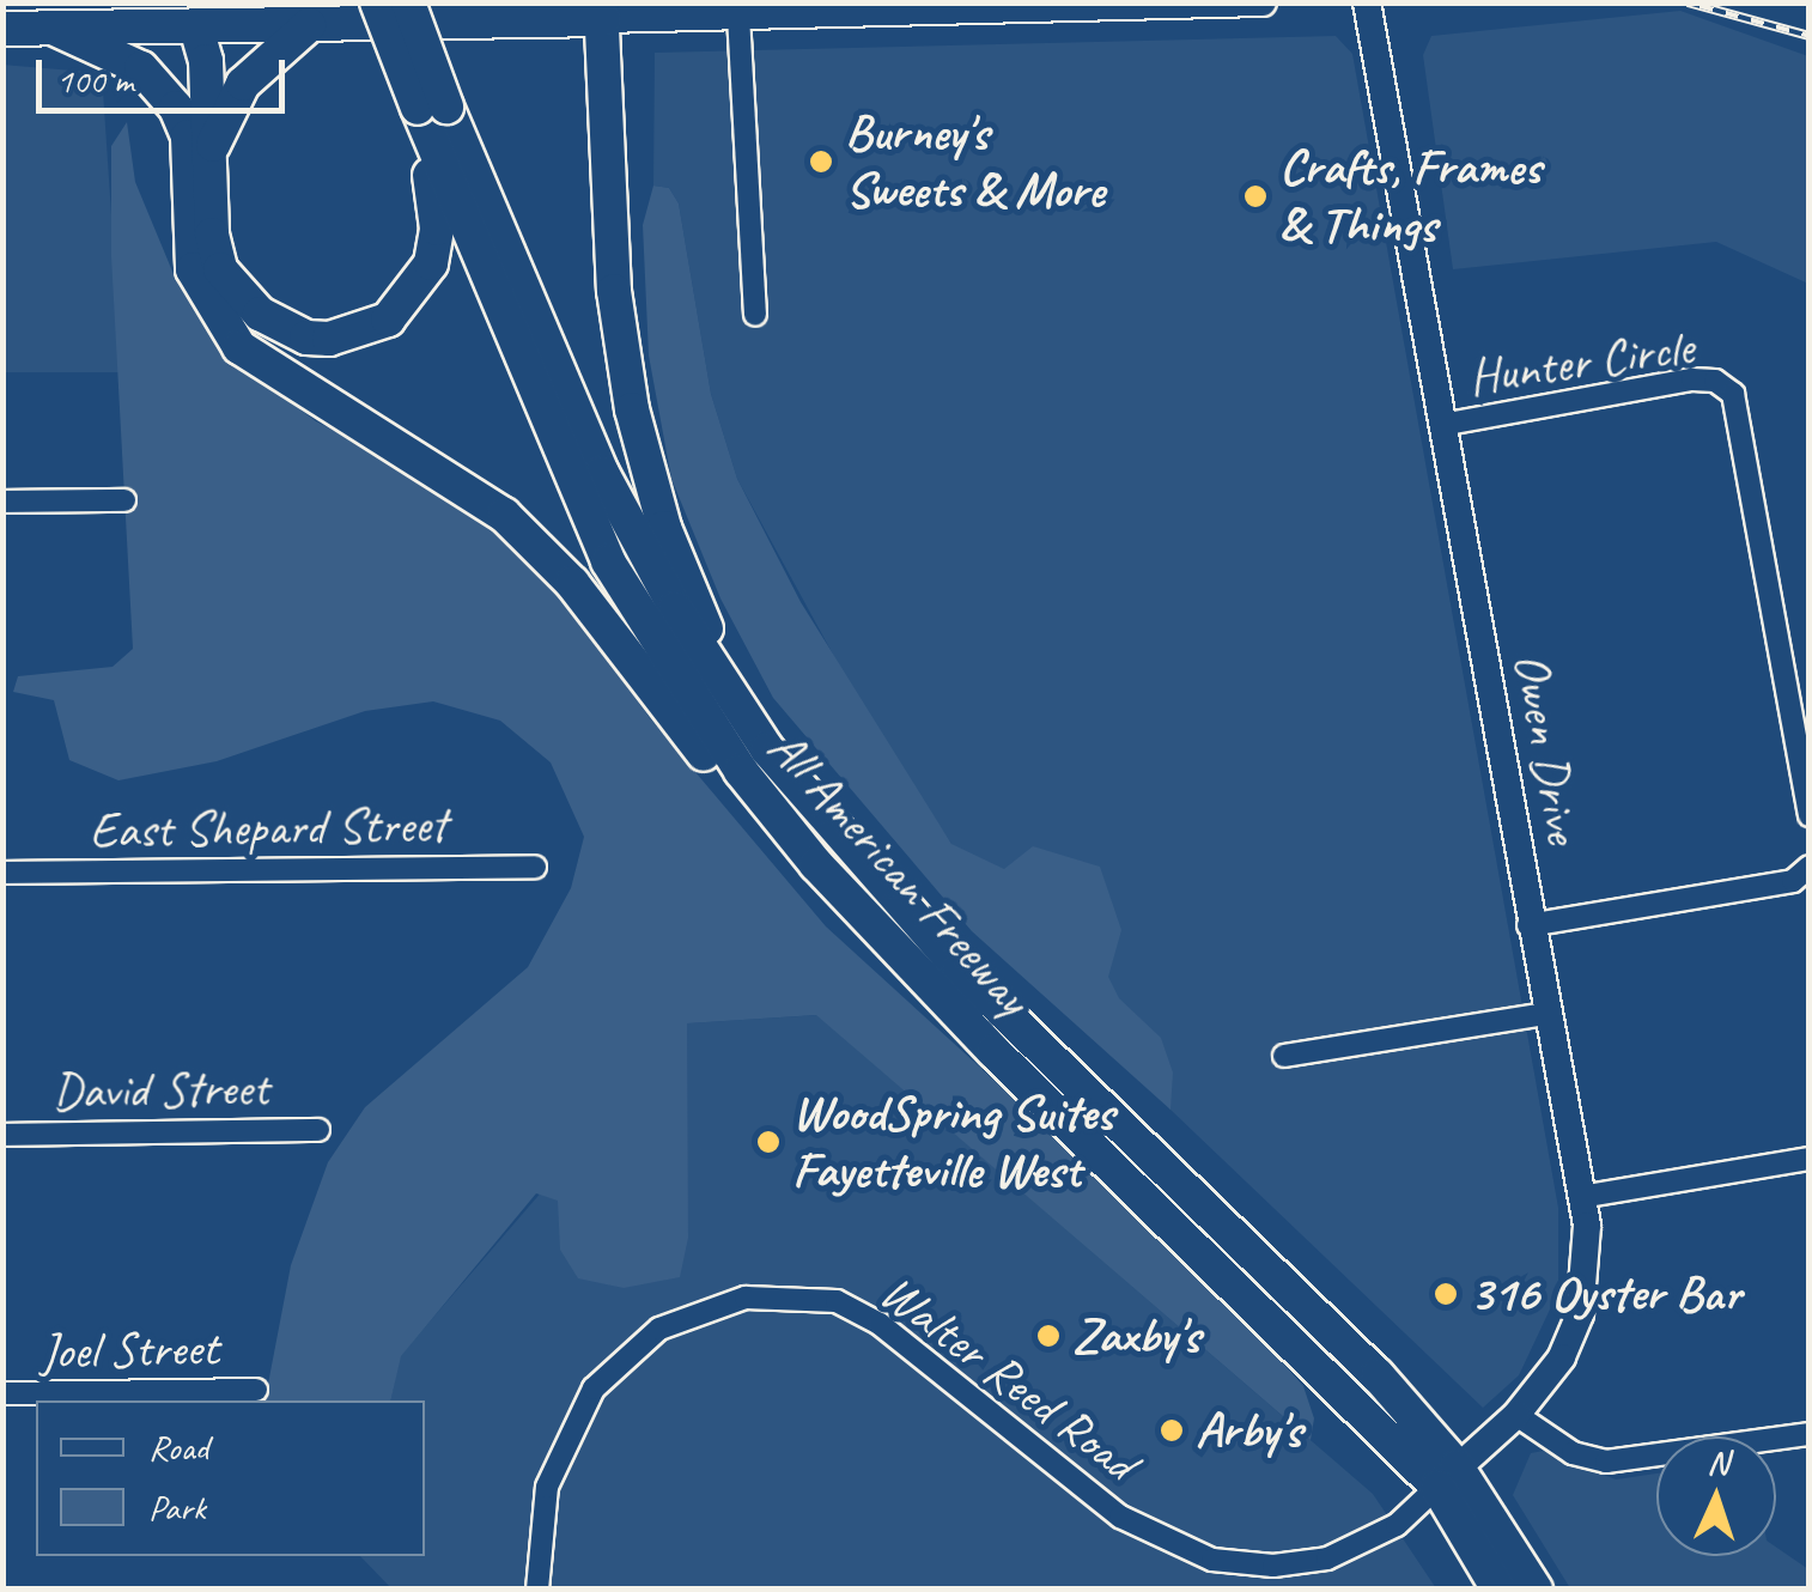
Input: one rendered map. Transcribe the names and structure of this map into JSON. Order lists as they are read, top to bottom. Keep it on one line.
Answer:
{"streets":{"highway":["All American Freeway"],"main road":["Owen Drive"],"street":["Hunter Circle","East Shepard Street","David Street","Joel Street","Walter Reed Road"]},"crossings":[["Hunter Circle","Owen Drive"],["Owen Drive","All American Freeway"],["Owen Drive","Walter Reed Road"],["All American Freeway","Walter Reed Road"]],"places":["Burney's Sweets & More","Crafts, Frames & Things","WoodSpring Suites Fayetteville West","316 Oyster Bar","Zaxby's","Arby's"],"legend":["Road","Park"],"scale_bar":"100 m","north":"top"}
